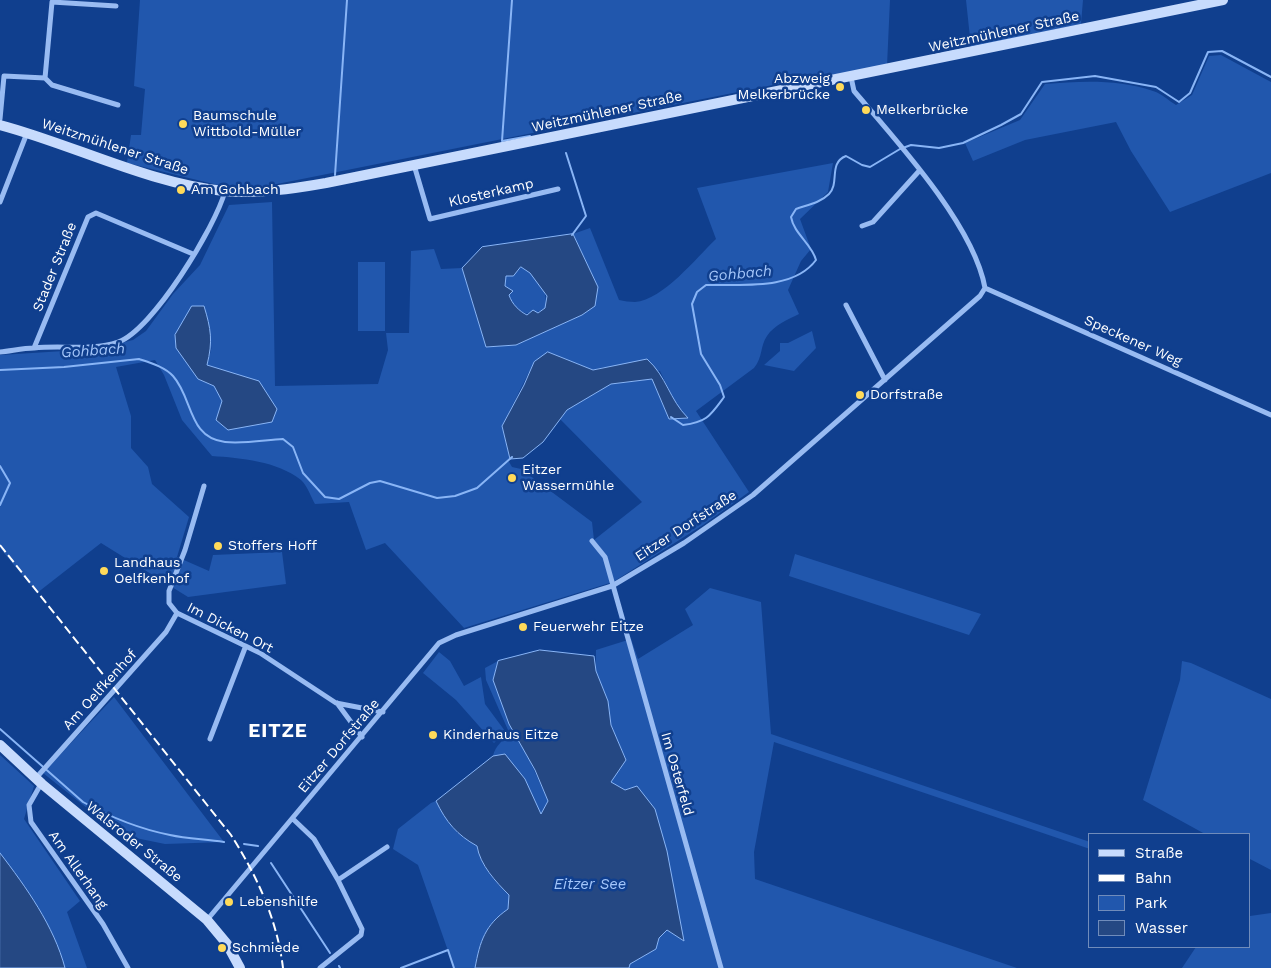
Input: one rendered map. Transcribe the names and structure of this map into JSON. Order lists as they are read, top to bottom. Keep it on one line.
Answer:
{"streets":{"street":["Weitzmühlener Straße","Klosterkamp","Stader Straße","Speckener Weg","Eitzer Dorfstraße","Im Dicken Ort","Am Oelfkenhof","Im Osterfeld","Walsroder Straße","Am Allerhang"]},"crossings":[["Weitzmühlener Straße","Klosterkamp"],["Speckener Weg","Eitzer Dorfstraße"],["Eitzer Dorfstraße","Im Dicken Ort"],["Eitzer Dorfstraße","Im Osterfeld"],["Eitzer Dorfstraße","Walsroder Straße"],["Im Dicken Ort","Am Oelfkenhof"],["Am Oelfkenhof","Walsroder Straße"],["Am Oelfkenhof","Am Allerhang"],["Walsroder Straße","Am Allerhang"]],"districts":["EITZE"],"water":["Gohbach","Eitzer See"],"places":["Abzweig Melkerbrücke","Melkerbrücke","Baumschule Wittbold-Müller","Am Gohbach","Dorfstraße","Eitzer Wassermühle","Stoffers Hoff","Landhaus Oelfkenhof","Feuerwehr Eitze","Kinderhaus Eitze","Lebenshilfe","Schmiede"],"legend":["Straße","Bahn","Park","Wasser"]}
